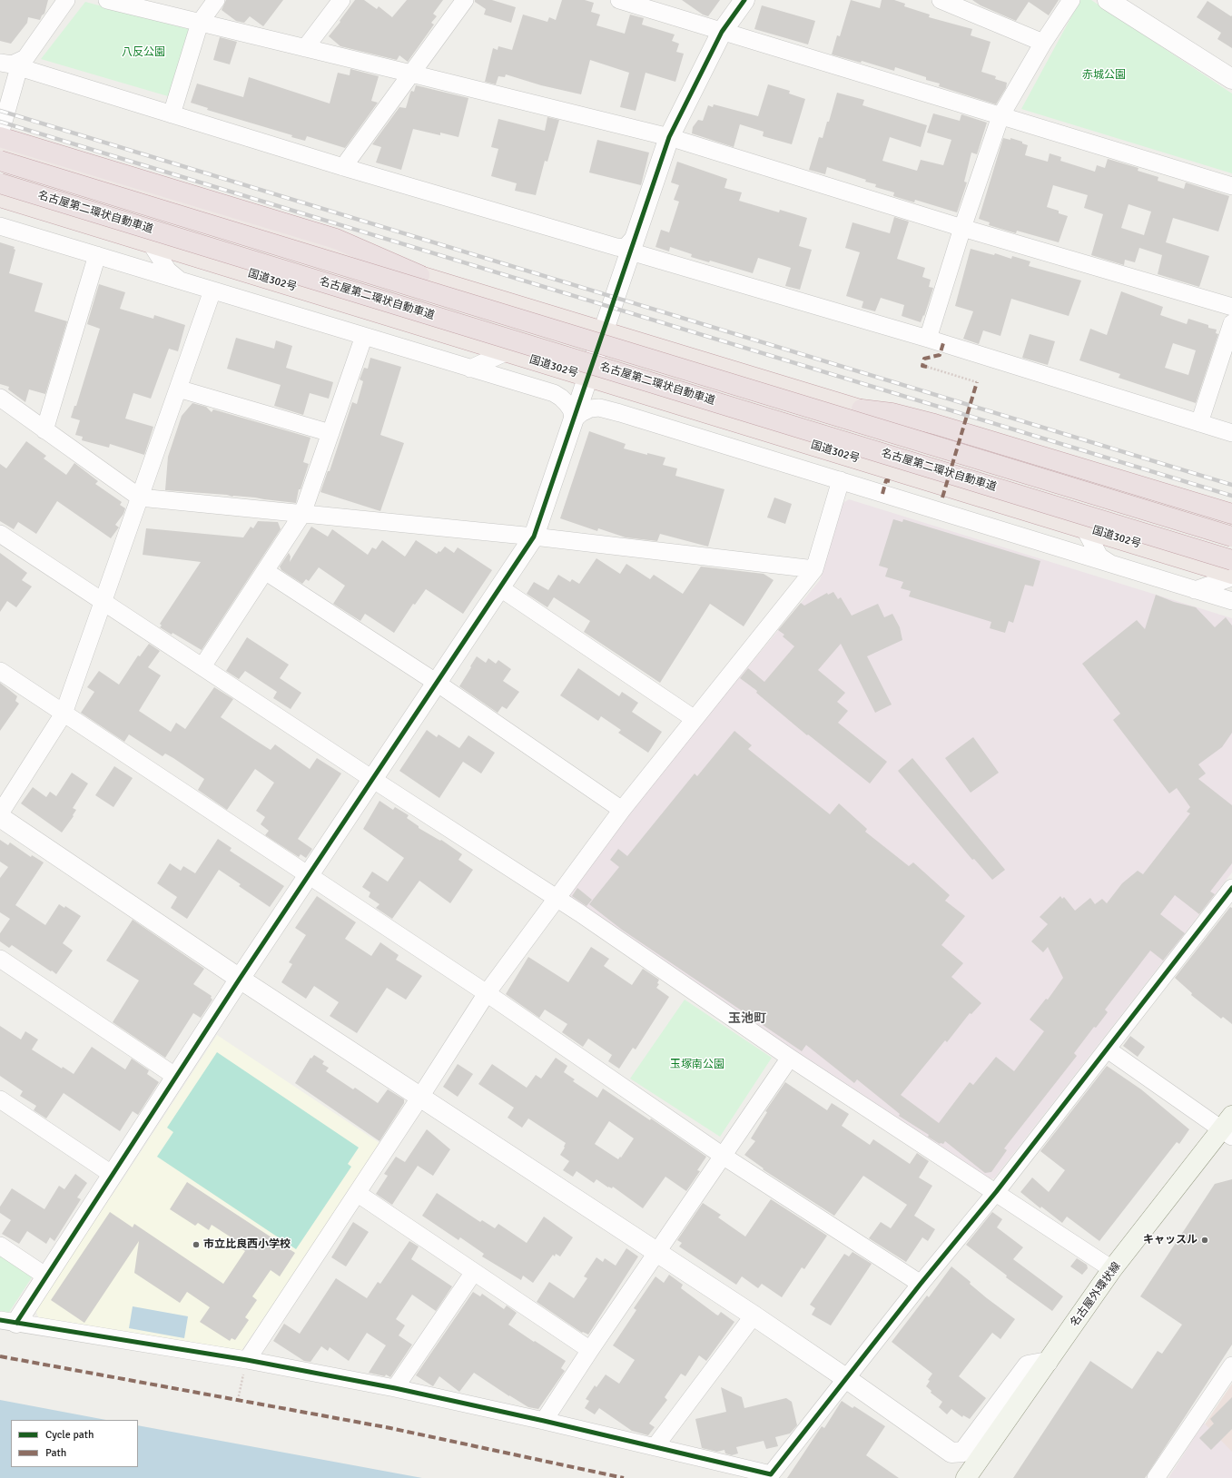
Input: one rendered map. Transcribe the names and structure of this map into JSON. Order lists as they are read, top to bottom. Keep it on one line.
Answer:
{"streets":{"highway":["名古屋第二環状自動車道","国道302号"],"main road":["名古屋外環状線"]},"districts":["玉池町"],"parks":["八反公園","赤城公園","玉塚南公園"],"places":["キャッスル","市立比良西小学校"],"legend":["Cycle path","Path"]}
